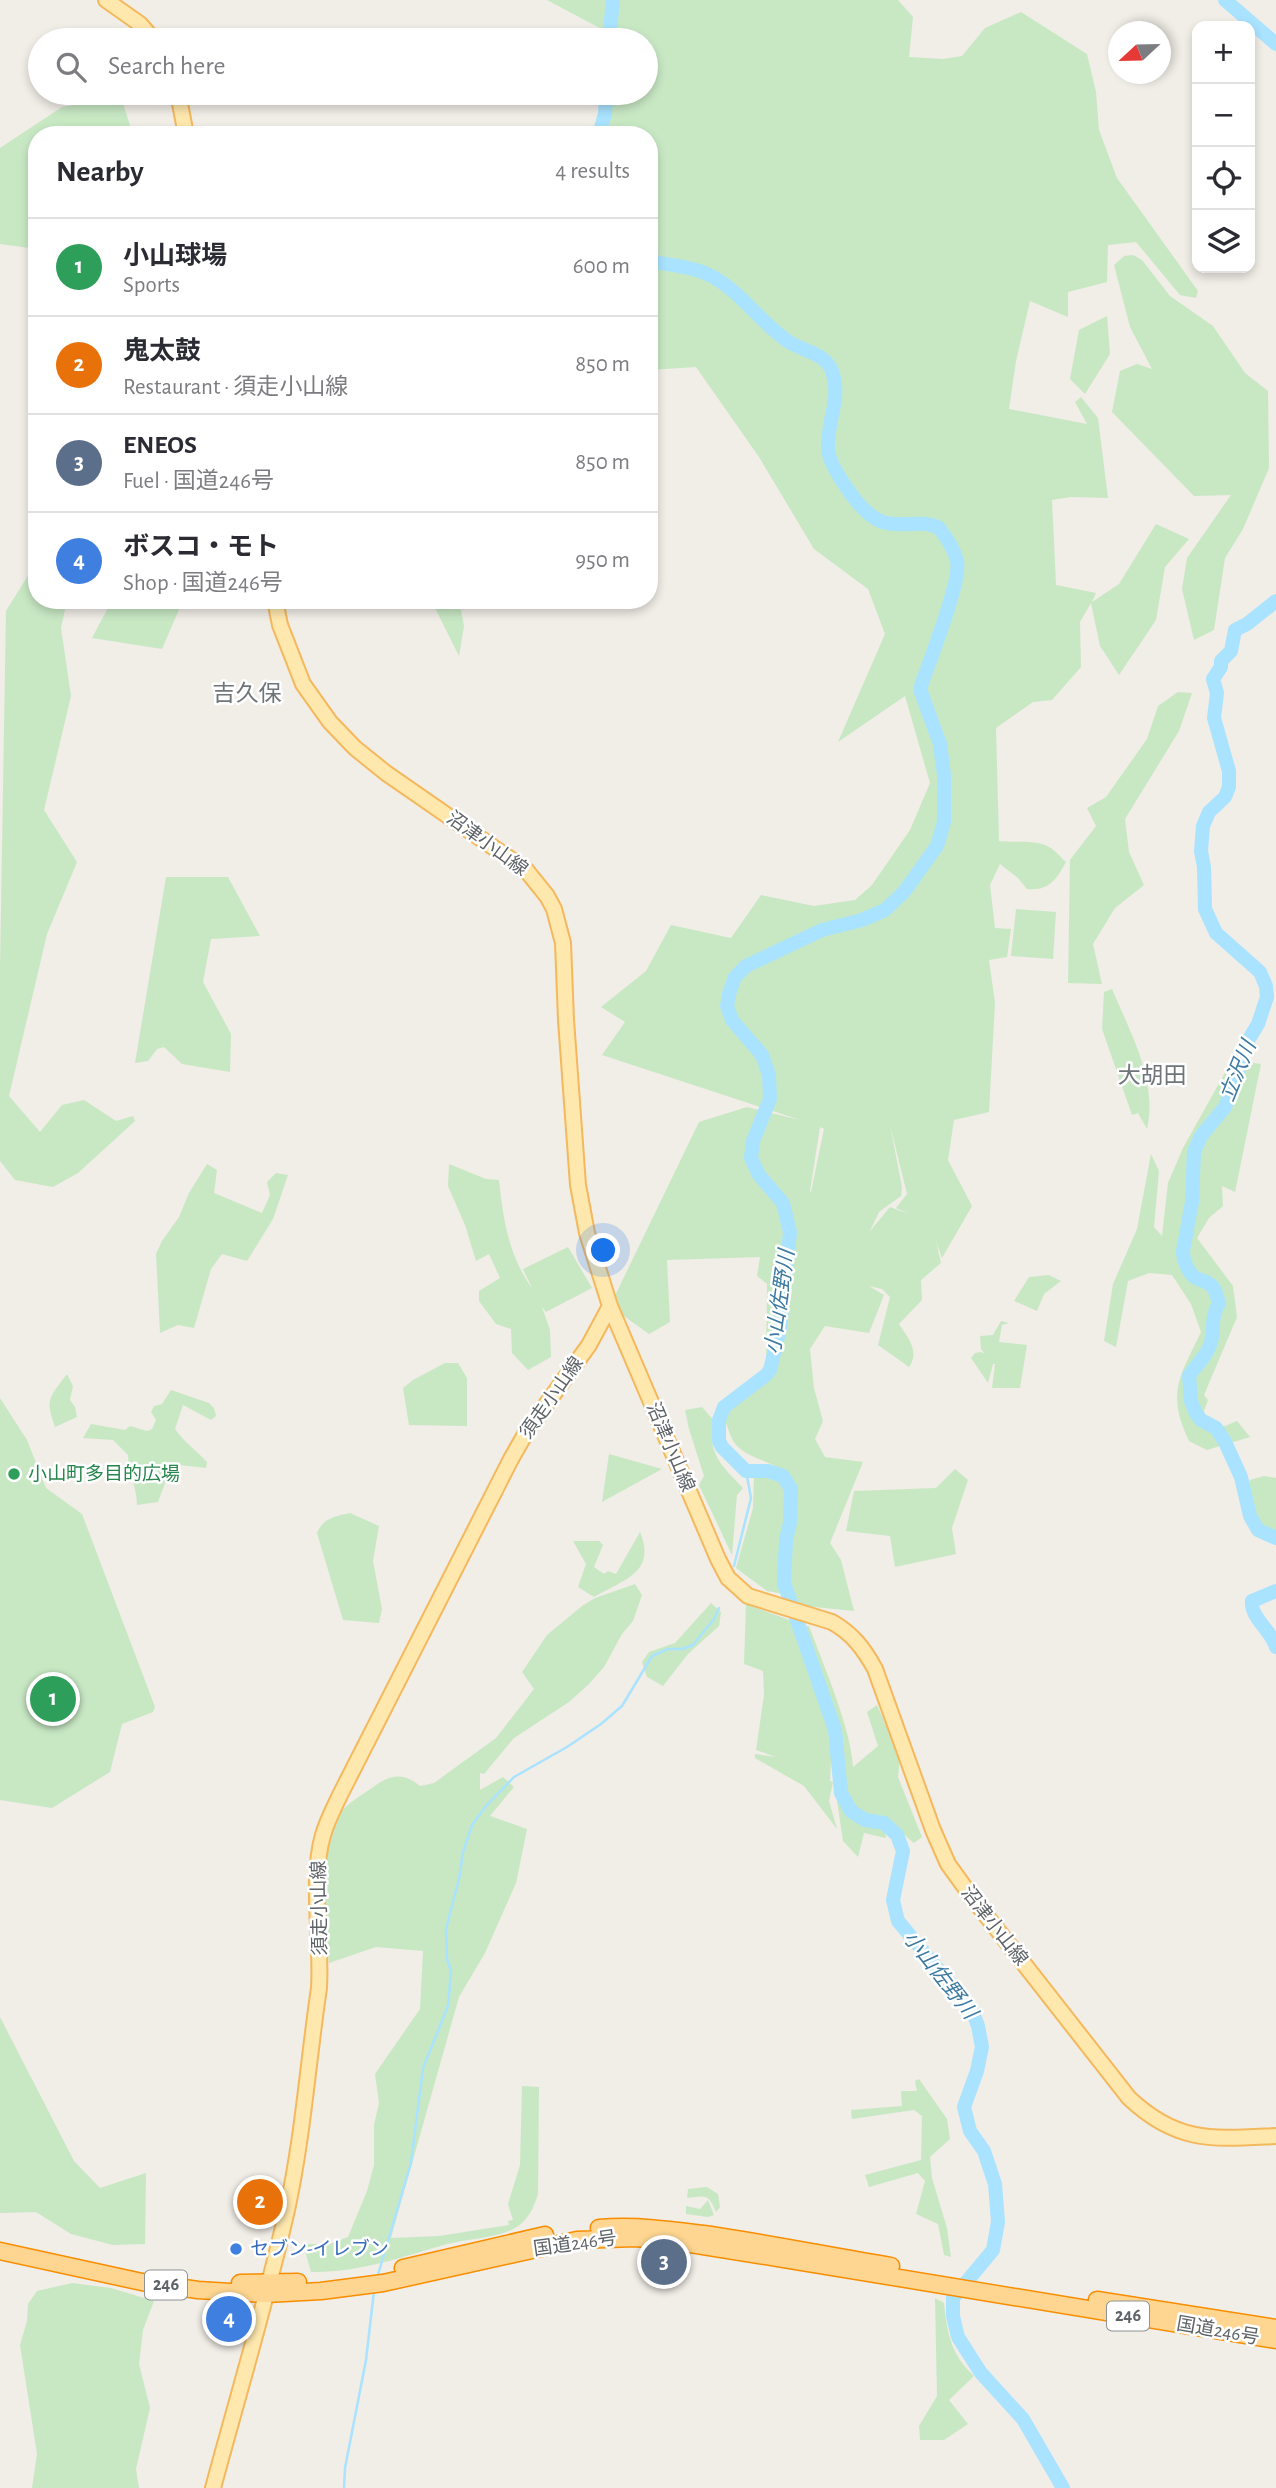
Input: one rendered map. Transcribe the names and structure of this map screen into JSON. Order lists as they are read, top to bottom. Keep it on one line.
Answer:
{"streets":{"highway":["国道246号","246"],"main road":["沼津小山線","須走小山線"]},"crossings":[["沼津小山線","須走小山線"],["須走小山線","国道246号"]],"districts":["吉久保","大胡田"],"water":["立沢川","小山佐野川"],"places":["小山町多目的広場","セブン-イレブン"],"north":"left","page":{"map_buttons":["+","−"],"search":"Search here","heading":["Nearby","4 results"],"list":[{"mark":"1","name":"小山球場","note":"Sports","value":"600 m"},{"mark":"2","name":"鬼太鼓","note":"Restaurant · 須走小山線","value":"850 m"},{"mark":"3","name":"ENEOS","note":"Fuel · 国道246号","value":"850 m"},{"mark":"4","name":"ボスコ・モト","note":"Shop · 国道246号","value":"950 m"}],"pins":["1","2","3","4"]}}
